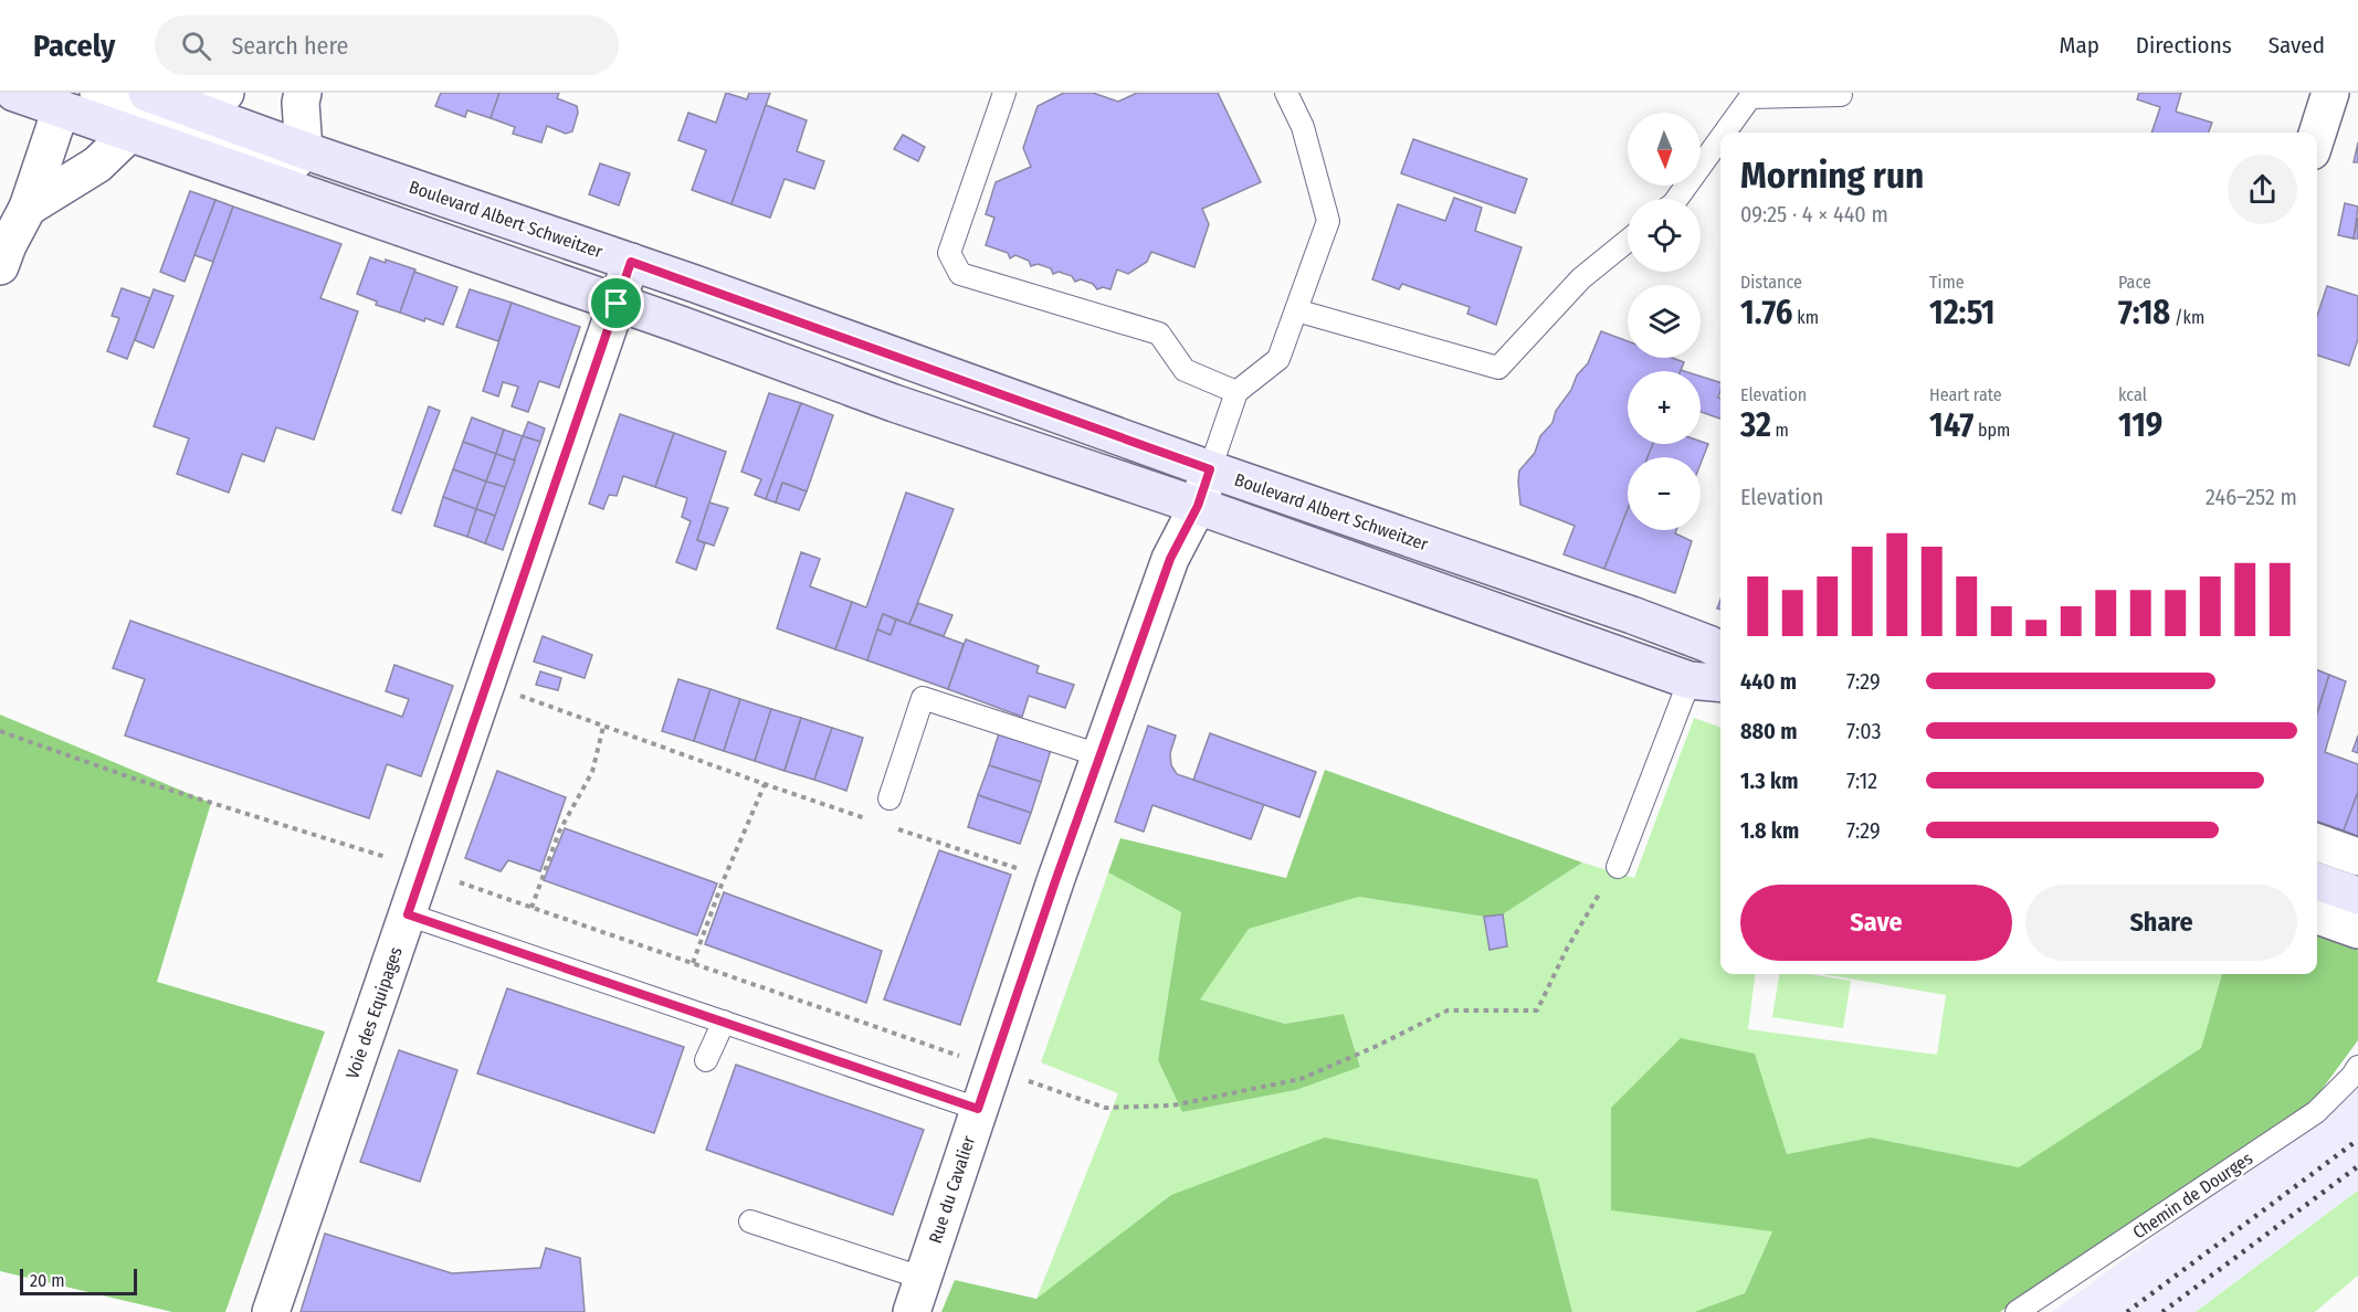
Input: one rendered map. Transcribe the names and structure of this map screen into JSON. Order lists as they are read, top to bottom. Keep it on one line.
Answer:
{"streets":{"main road":["Boulevard Albert Schweitzer"],"street":["Voie des Equipages","Rue du Cavalier"],"lane":["Chemin de Dourges"]},"crossings":[["Boulevard Albert Schweitzer","Voie des Equipages"],["Boulevard Albert Schweitzer","Rue du Cavalier"]],"scale_bar":"20 m","north":"bottom","page":{"header":"Pacely","search":"Search here","nav":["Map","Directions","Saved"],"map_buttons":["+","−"],"heading":["Morning run","09:25 · 4 × 440 m"],"stats":[["Distance","1.76 km"],["Time","12:51"],["Pace","7:18 /km"],["Elevation","32 m"],["Heart rate","147 bpm"],["kcal","119"]],"chart":["Elevation","246–252 m"],"list":[{"name":"440 m","note":"7:29"},{"name":"880 m","note":"7:03"},{"name":"1.3 km","note":"7:12"},{"name":"1.8 km","note":"7:29"}],"buttons":["Save","Share"],"scale":"20 m"}}
